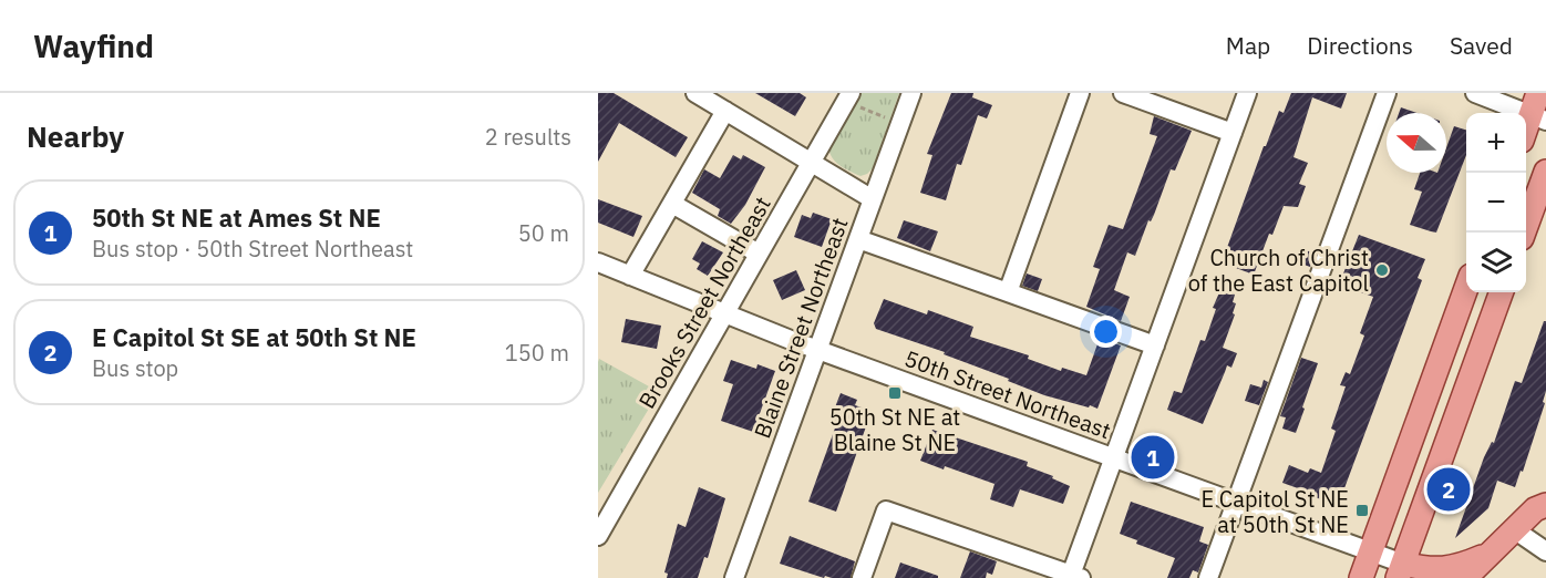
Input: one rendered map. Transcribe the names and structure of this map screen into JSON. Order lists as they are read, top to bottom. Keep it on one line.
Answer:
{"streets":{"street":["Brooks Street Northeast","Blaine Street Northeast","50th Street Northeast"]},"crossings":[["Brooks Street Northeast","50th Street Northeast"],["Blaine Street Northeast","50th Street Northeast"]],"places":{"other":["Church of Christ of the East Capitol"],"transit":["50th St NE at Blaine St NE","E Capitol St NE at 50th St NE"]},"north":"left","page":{"header":"Wayfind","nav":["Map","Directions","Saved"],"heading":["Nearby","2 results"],"map_buttons":["+","−"],"list":[{"mark":"1","name":"50th St NE at Ames St NE","note":"Bus stop · 50th Street Northeast","value":"50 m"},{"mark":"2","name":"E Capitol St SE at 50th St NE","note":"Bus stop","value":"150 m"}],"pins":["1","2"]}}
